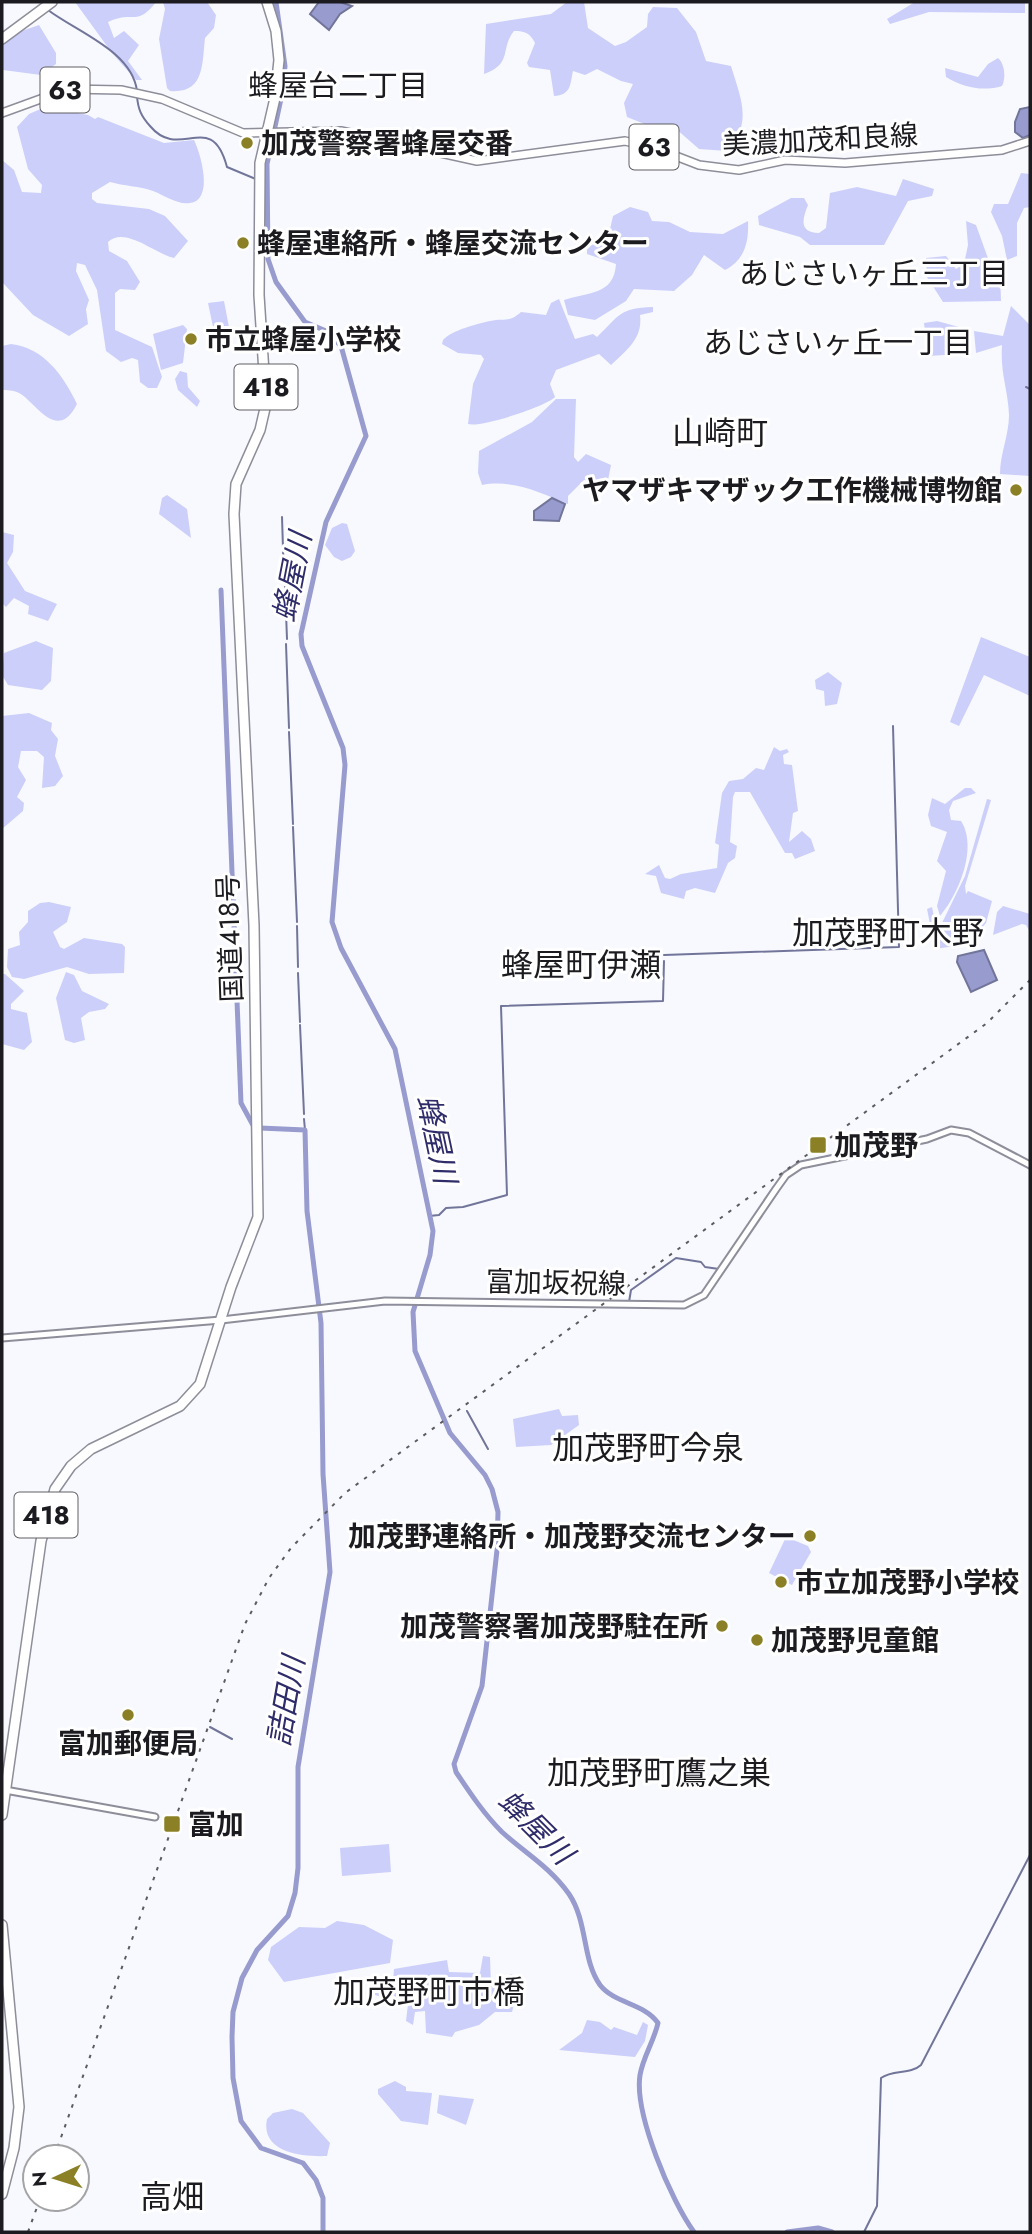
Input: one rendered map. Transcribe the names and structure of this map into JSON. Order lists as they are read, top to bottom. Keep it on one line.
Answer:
{"streets":{"highway":["418","国道418号"],"main road":["63","美濃加茂和良線","富加坂祝線"]},"crossings":[["美濃加茂和良線","国道418号"],["418","国道418号"],["国道418号","富加坂祝線"]],"districts":["蜂屋台二丁目","あじさいヶ丘三丁目","あじさいヶ丘一丁目","山崎町","加茂野町木野","蜂屋町伊瀬","加茂野町今泉","加茂野町鷹之巣","加茂野町市橋","高畑"],"water":["蜂屋川","詰田川"],"places":{"other":["加茂警察署蜂屋交番","蜂屋連絡所・蜂屋交流センター","市立蜂屋小学校","ヤマザキマザック工作機械博物館","加茂野連絡所・加茂野交流センター","市立加茂野小学校","加茂警察署加茂野駐在所","加茂野児童館","富加郵便局"],"transit":["加茂野","富加"]},"north":"left"}
